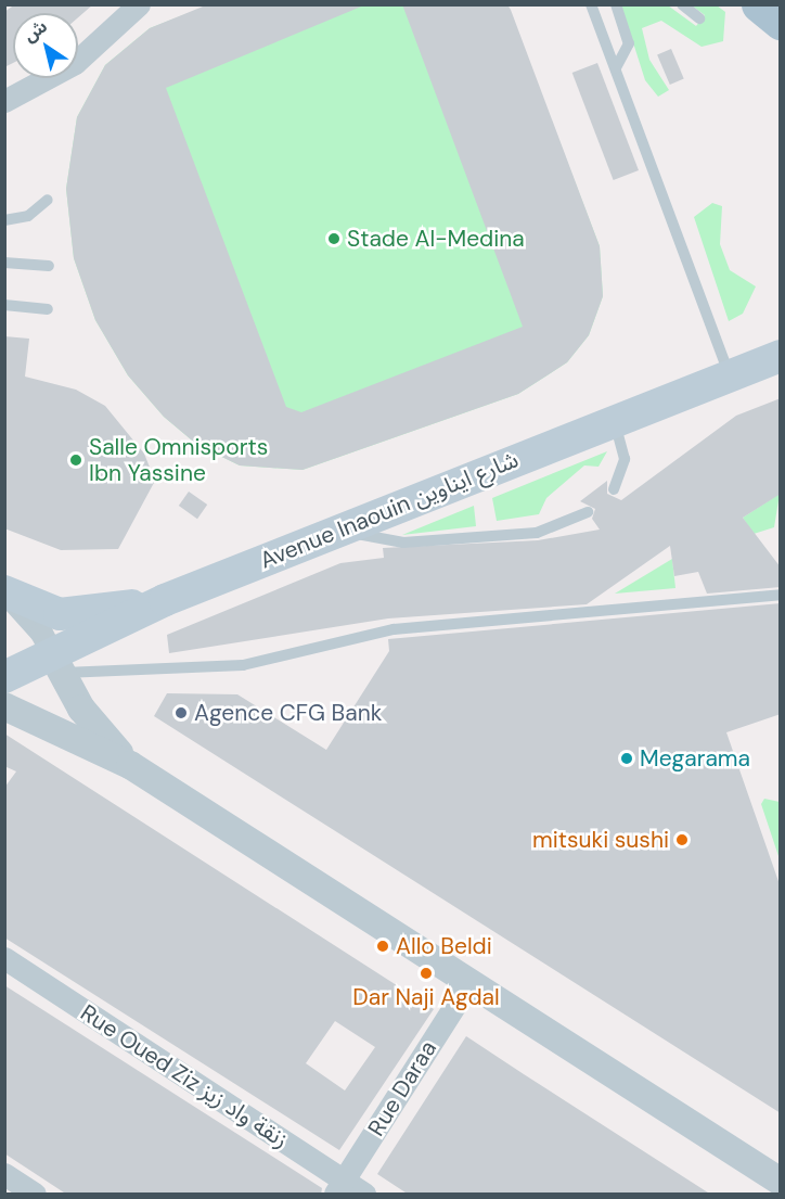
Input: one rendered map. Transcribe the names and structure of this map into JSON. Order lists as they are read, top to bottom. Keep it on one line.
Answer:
{"streets":{"main road":["Avenue Inaouin شارع ايناوين"],"street":["Rue Oued Ziz زنقة واد زيز","Rue Daraa"]},"crossings":[["Rue Oued Ziz زنقة واد زيز","Rue Daraa"]],"places":["Stade Al-Medina","Salle Omnisports Ibn Yassine","Agence CFG Bank","Megarama","mitsuki sushi","Allo Beldi","Dar Naji Agdal"],"north":"top left"}
